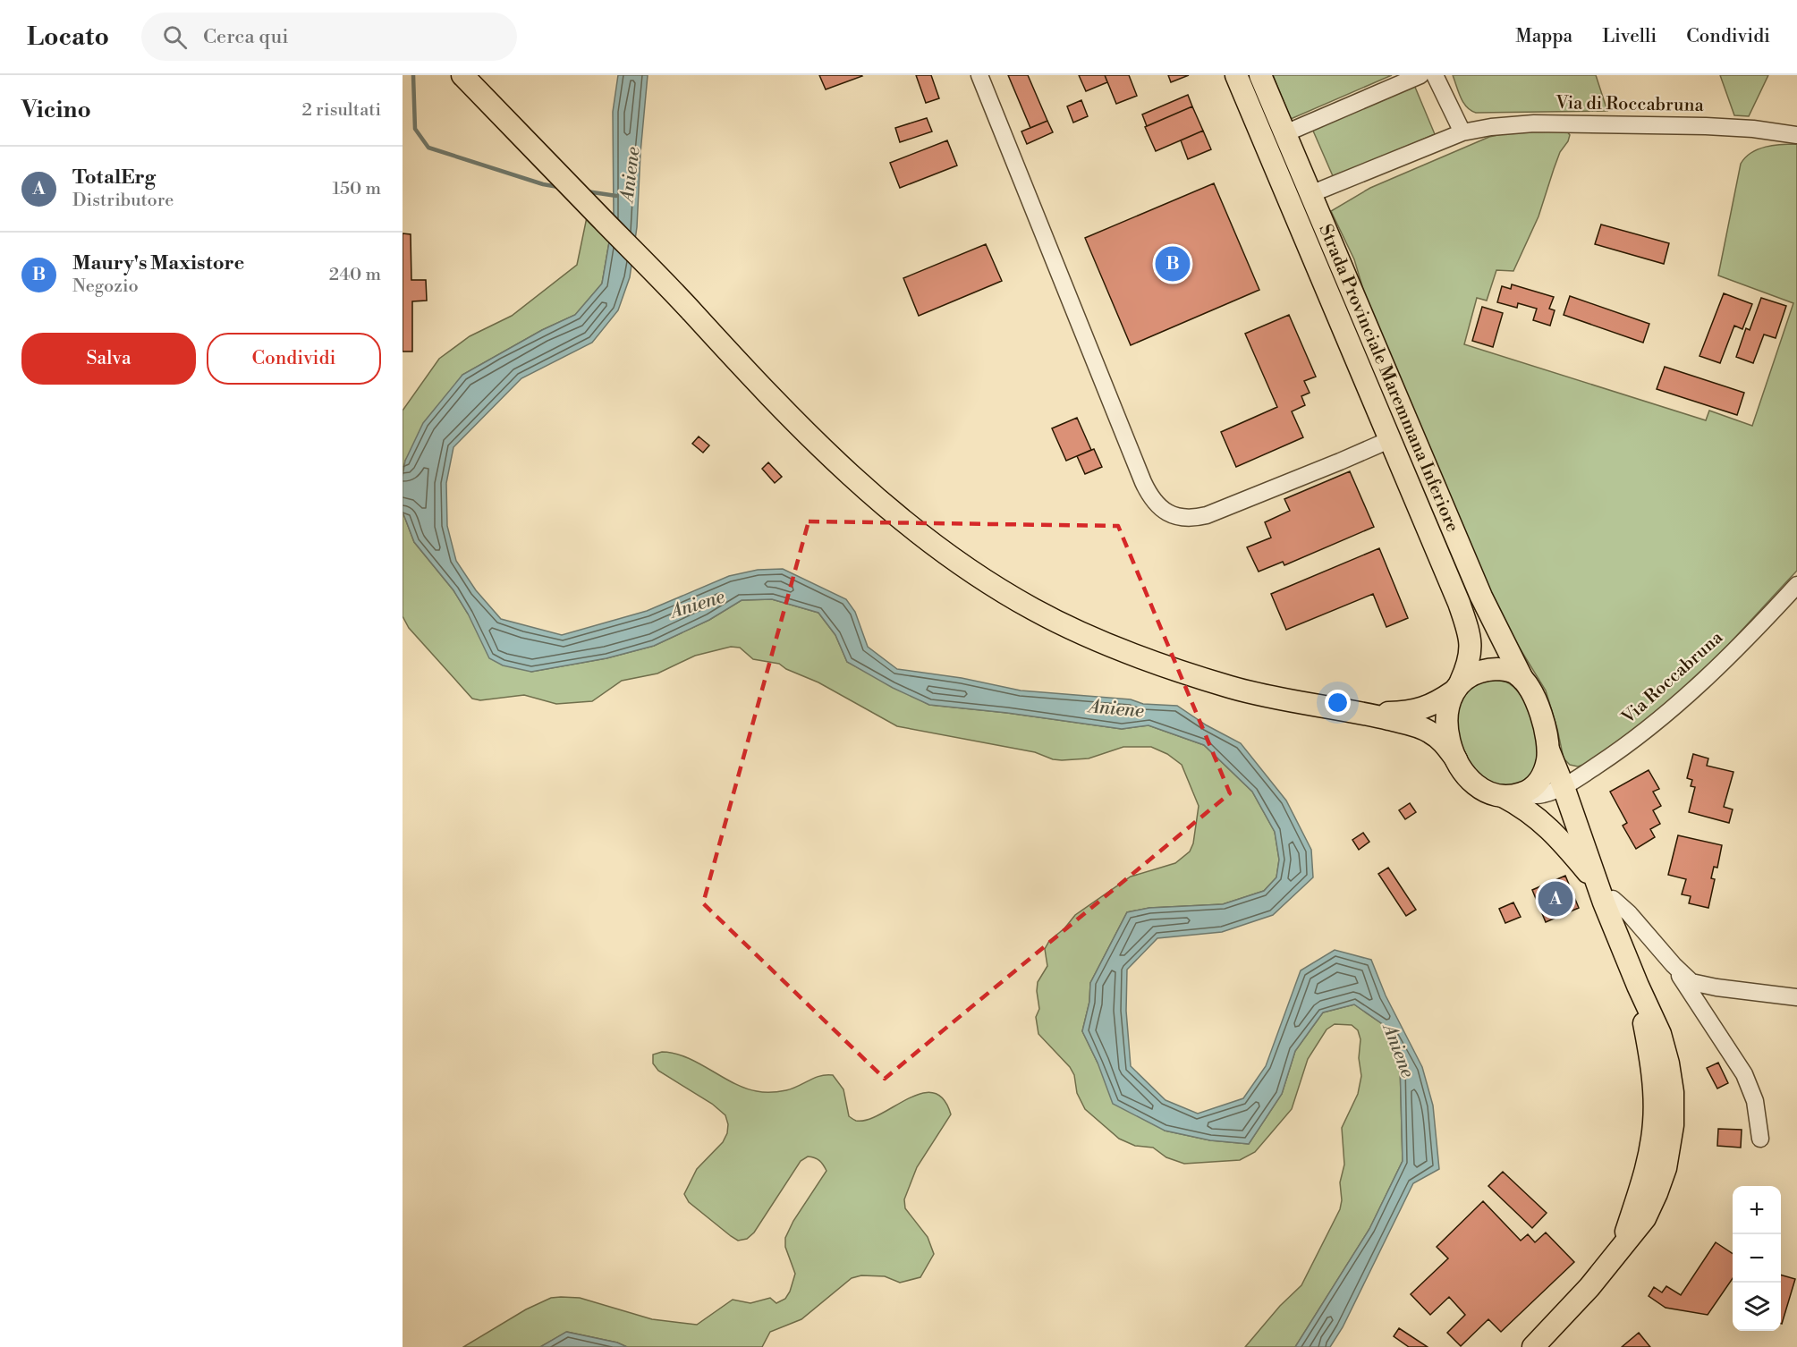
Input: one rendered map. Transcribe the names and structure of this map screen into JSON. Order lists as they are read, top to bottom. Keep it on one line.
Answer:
{"streets":{"main road":["Strada Provinciale Maremmana Inferiore"],"street":["Via di Roccabruna","Via Roccabruna"]},"crossings":[["Via di Roccabruna","Strada Provinciale Maremmana Inferiore"],["Strada Provinciale Maremmana Inferiore","Via Roccabruna"]],"water":["Aniene"],"page":{"header":"Locato","search":"Cerca qui","nav":["Mappa","Livelli","Condividi"],"heading":["Vicino","2 risultati"],"list":[{"mark":"A","name":"TotalErg","note":"Distributore","value":"150 m"},{"mark":"B","name":"Maury's Maxistore","note":"Negozio","value":"240 m"}],"pins":["B","A"],"buttons":["Salva","Condividi"],"map_buttons":["+","−"]}}
